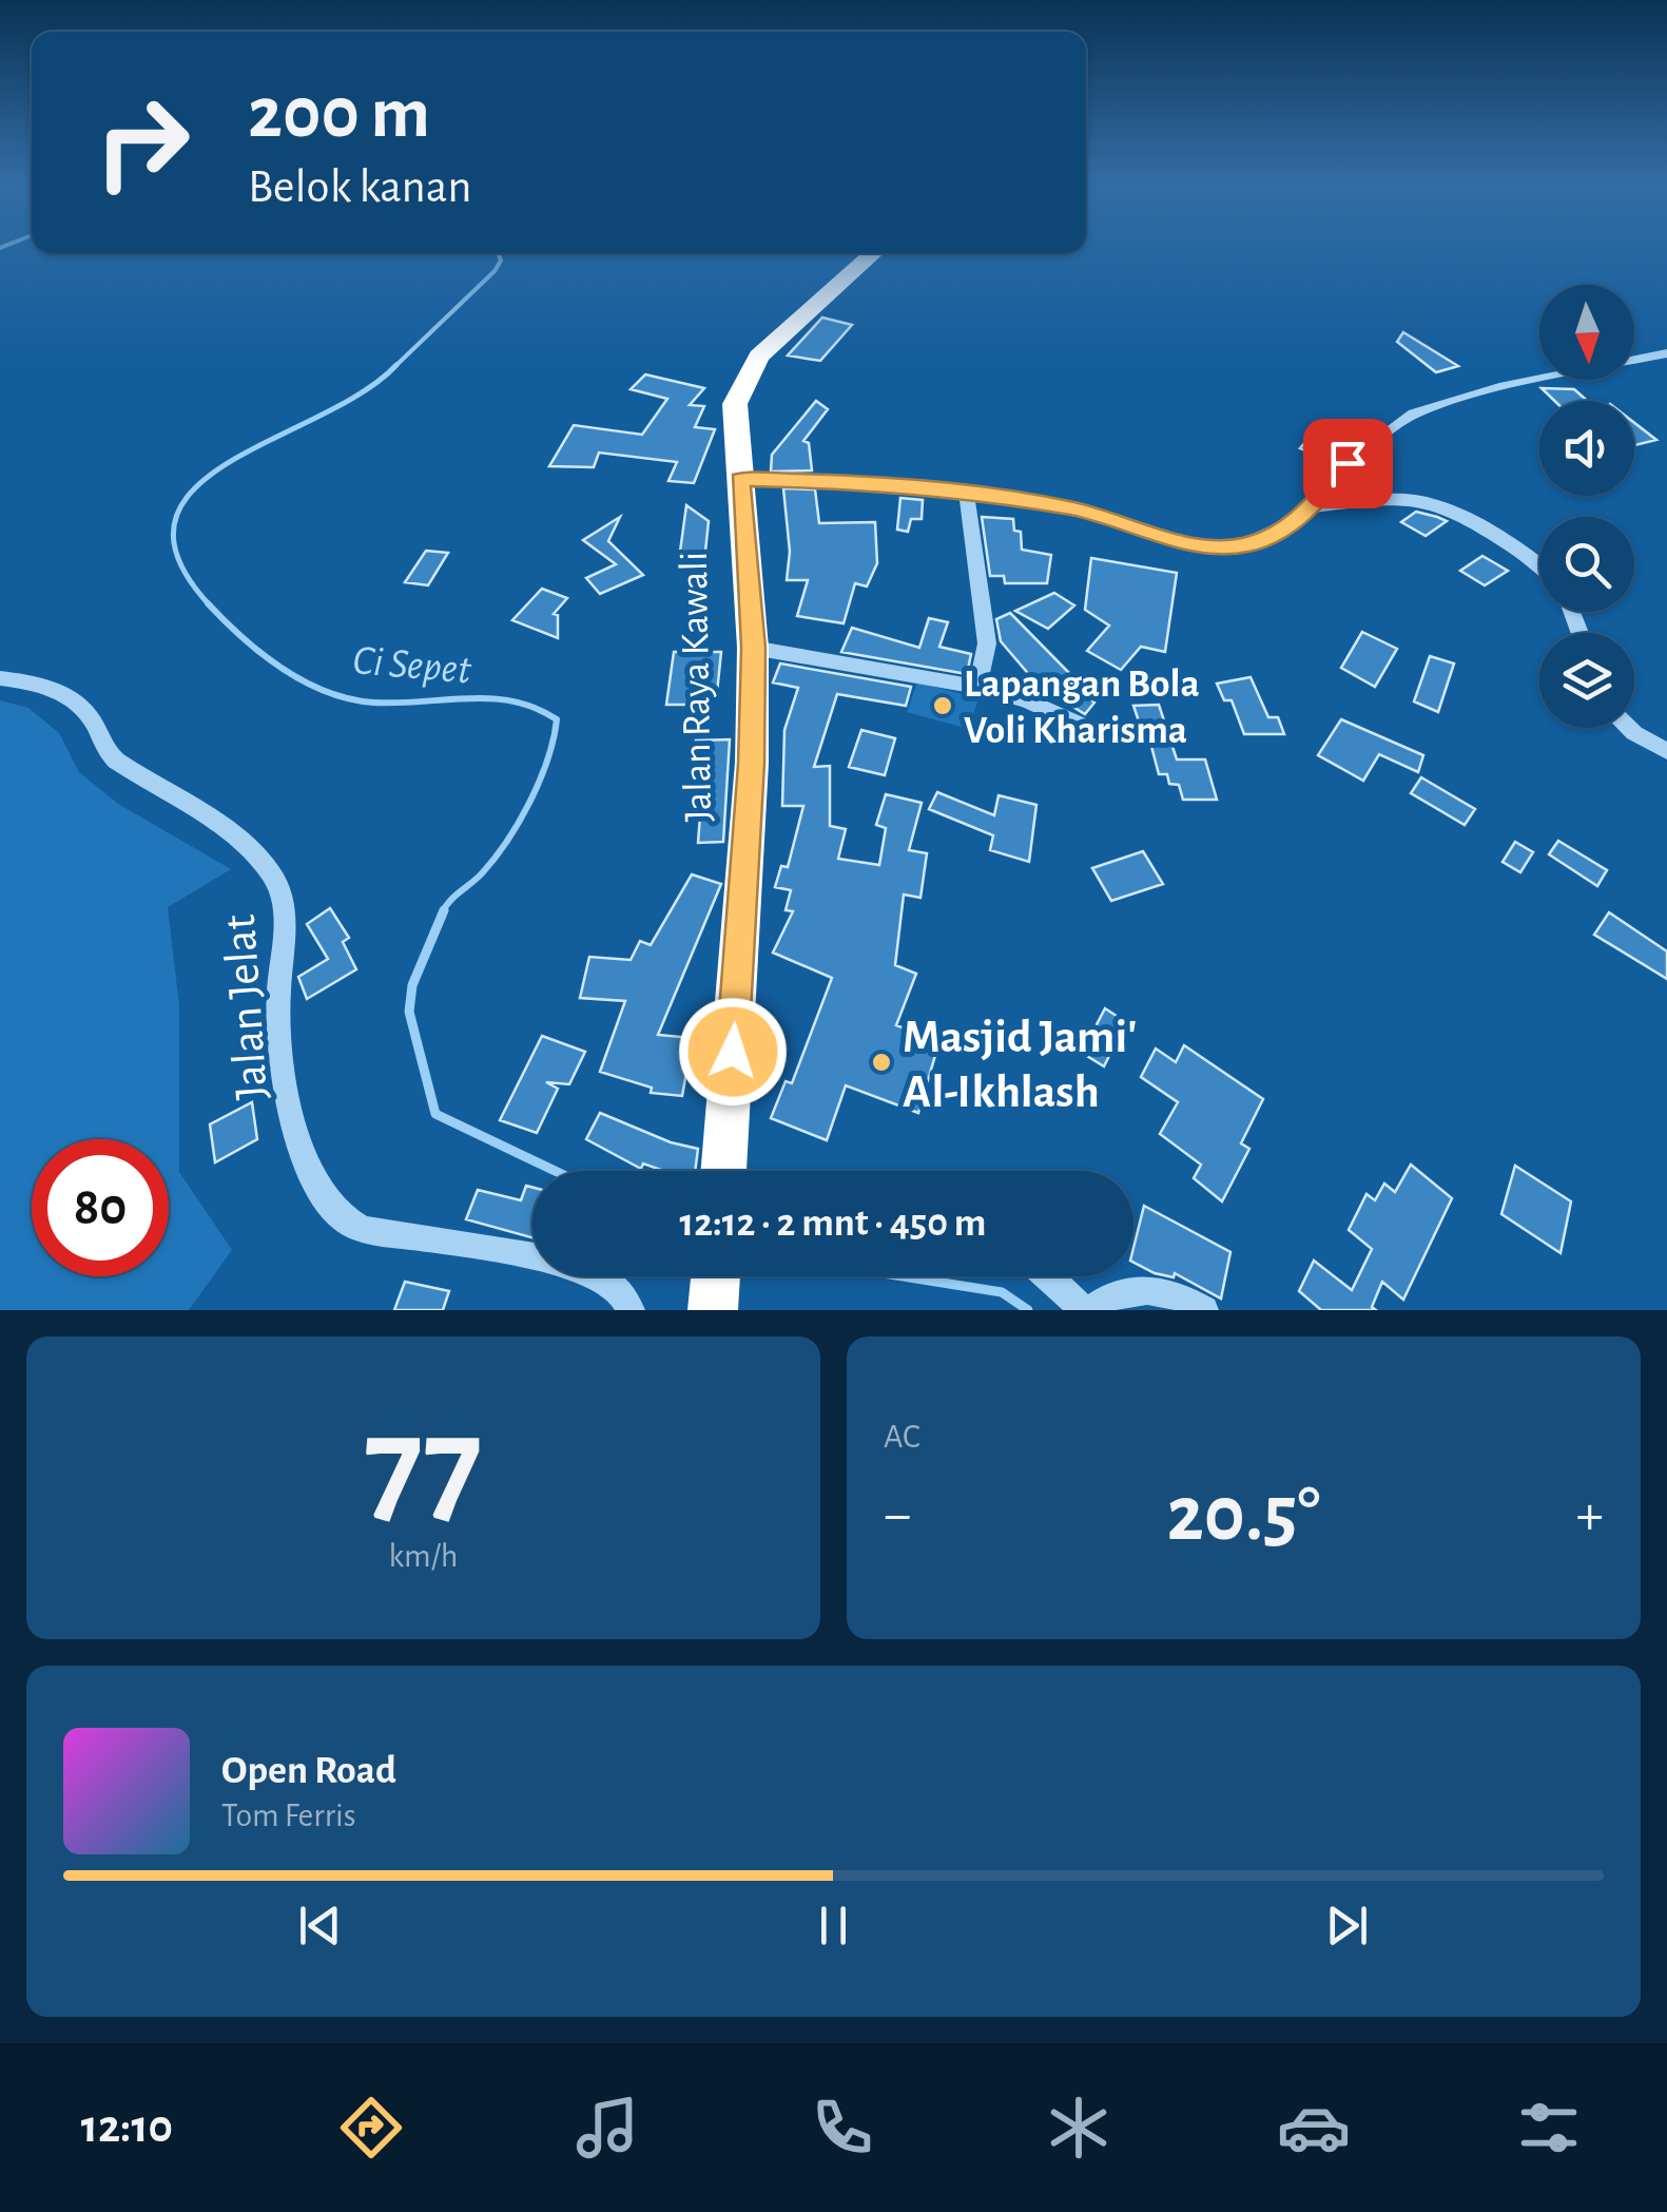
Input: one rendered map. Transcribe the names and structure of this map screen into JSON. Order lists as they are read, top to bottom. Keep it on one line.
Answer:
{"streets":{"highway":["Jalan Raya Kawali"],"street":["Jalan Jelat"]},"water":["Ci Sepet"],"places":["Lapangan Bola Voli Kharisma","Masjid Jami' Al-Ikhlash"],"north":"bottom","page":{"turn":["200 m","Belok kanan"],"limit":"80","trip":"12:12 · 2 mnt · 450 m","tile":[["77","km/h"],"AC"],"heat":["−","20.5°","+"],"song":["Open Road","Tom Ferris"],"tabs":"12:10"}}
